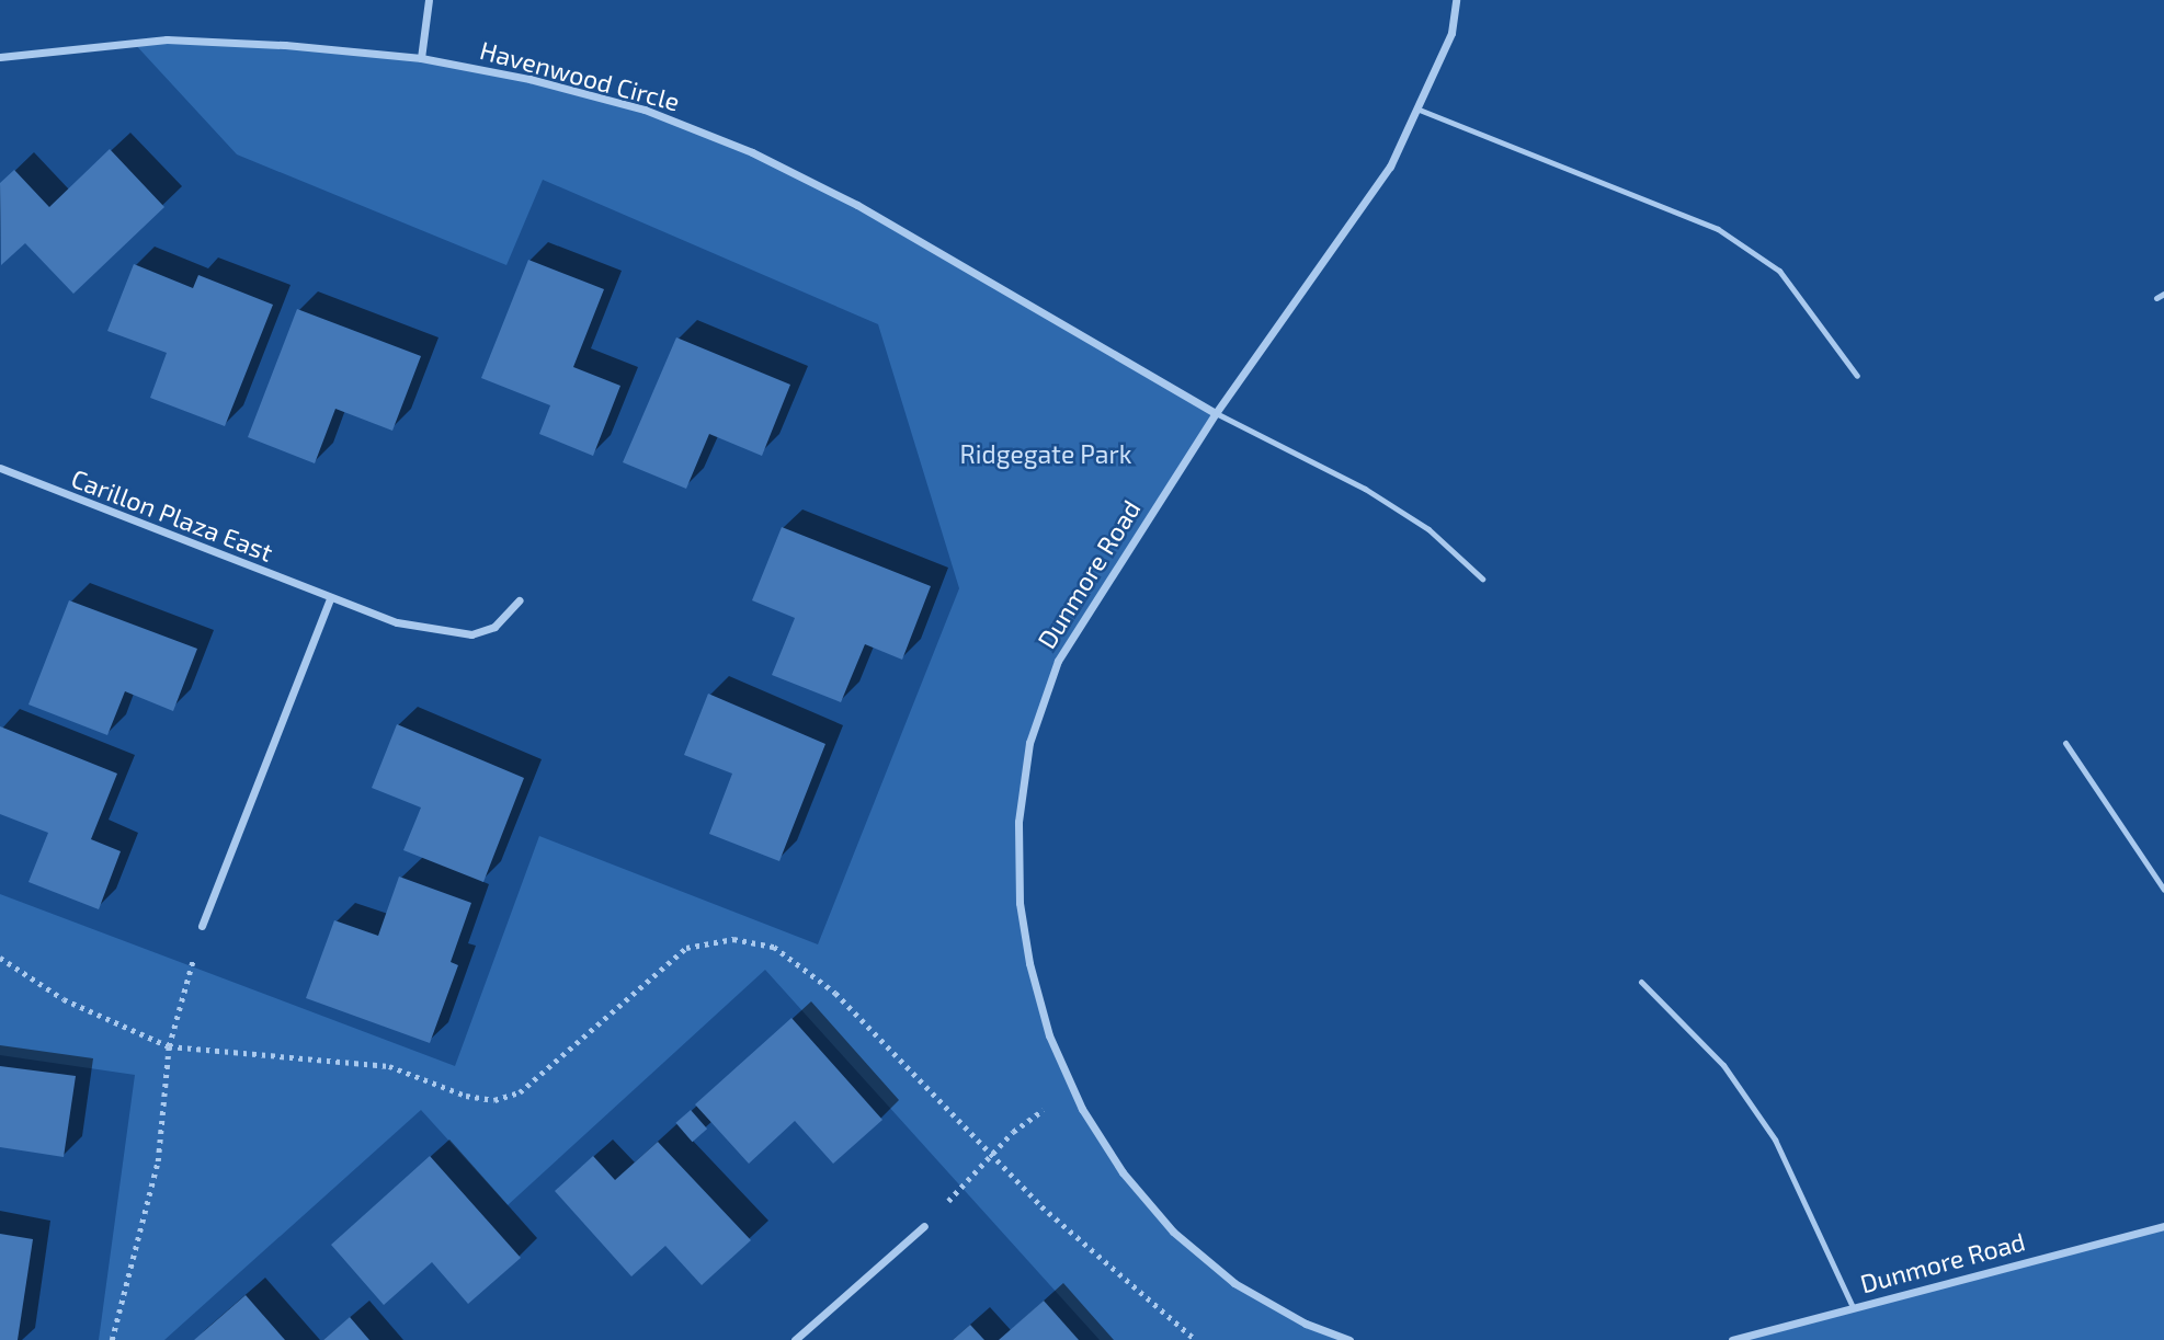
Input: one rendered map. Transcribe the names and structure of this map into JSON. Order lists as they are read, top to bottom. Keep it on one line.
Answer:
{"streets":{"street":["Havenwood Circle","Carillon Plaza East","Dunmore Road"]},"crossings":[["Havenwood Circle","Dunmore Road"]],"parks":["Ridgegate Park"]}
